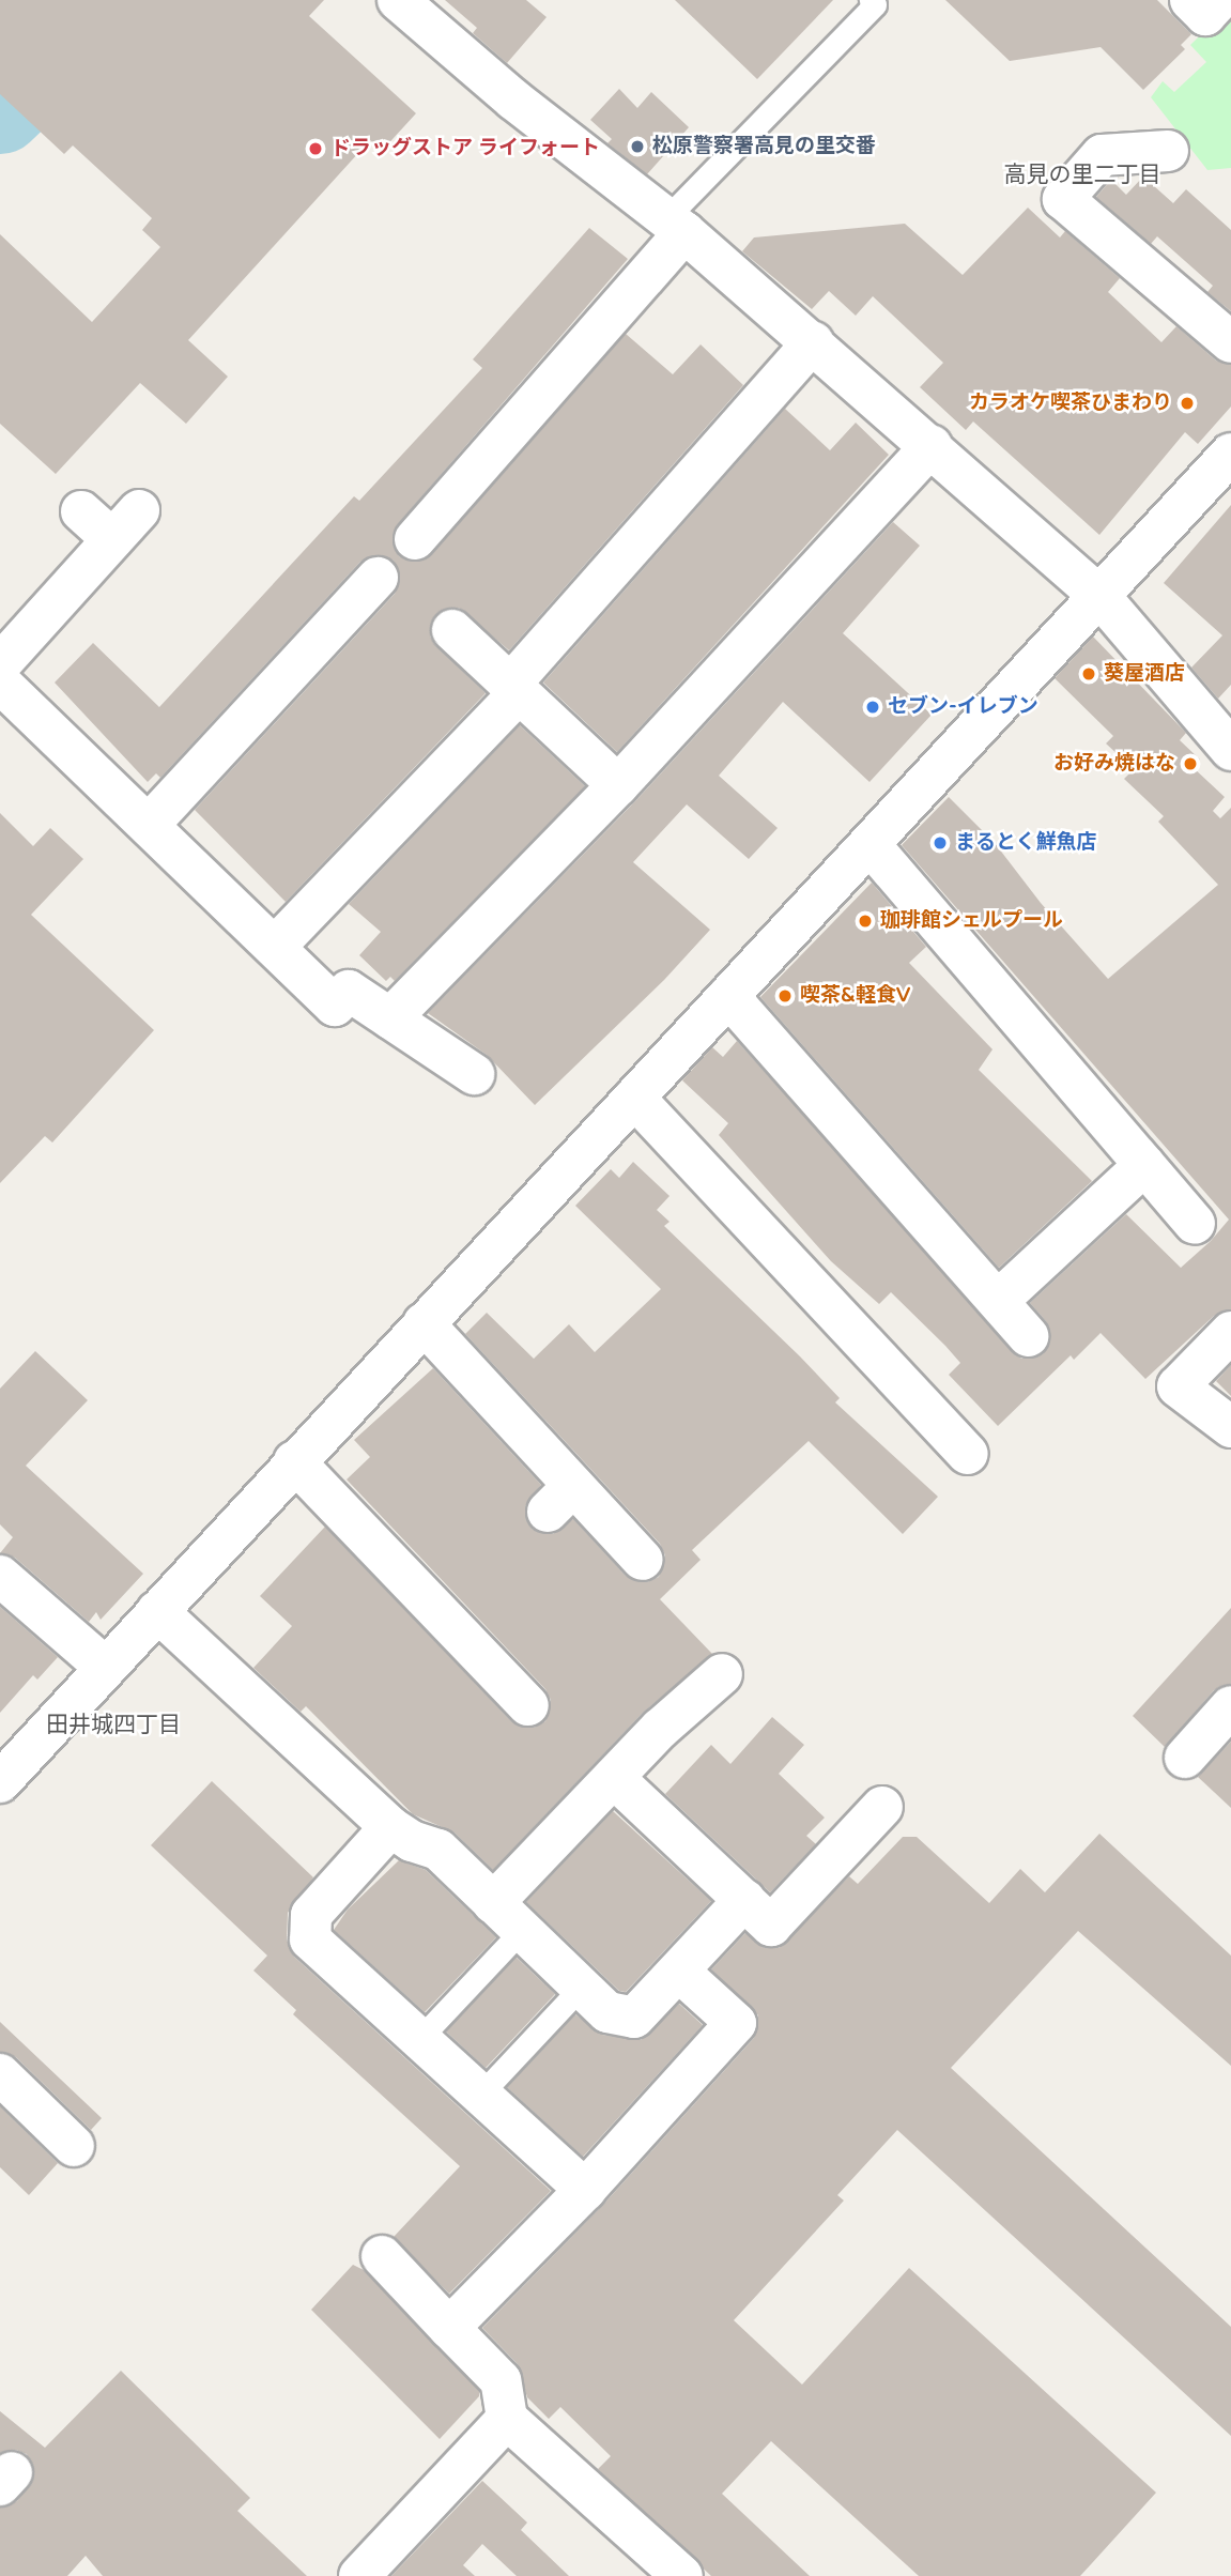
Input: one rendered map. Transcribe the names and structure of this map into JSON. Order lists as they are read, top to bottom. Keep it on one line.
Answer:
{"districts":["高見の里二丁目","田井城四丁目"],"places":["松原警察署高見の里交番","ドラッグストア ライフォート","カラオケ喫茶ひまわり","葵屋酒店","セブン-イレブン","お好み焼はな","まるとく鮮魚店","珈琲館シェルプール","喫茶&軽食V"]}
